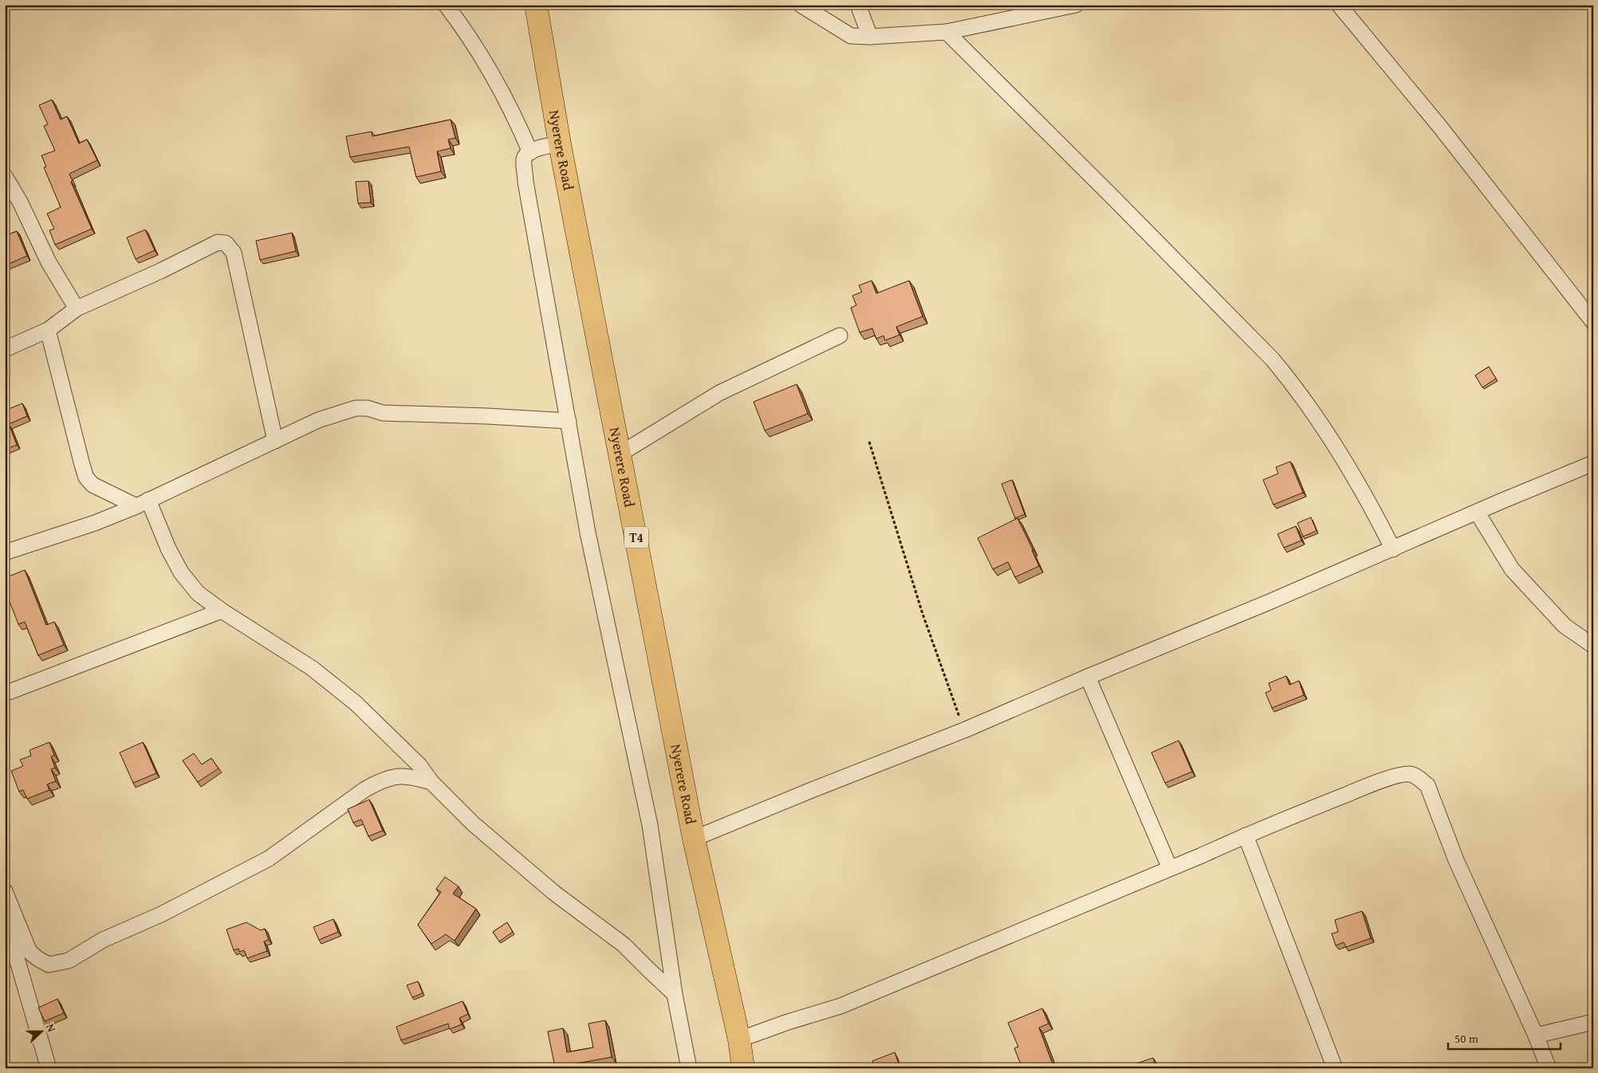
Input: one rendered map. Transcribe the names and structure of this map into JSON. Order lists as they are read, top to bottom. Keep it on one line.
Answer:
{"streets":{"highway":["Nyerere Road","T4"]},"scale_bar":"50 m","north":"right"}
